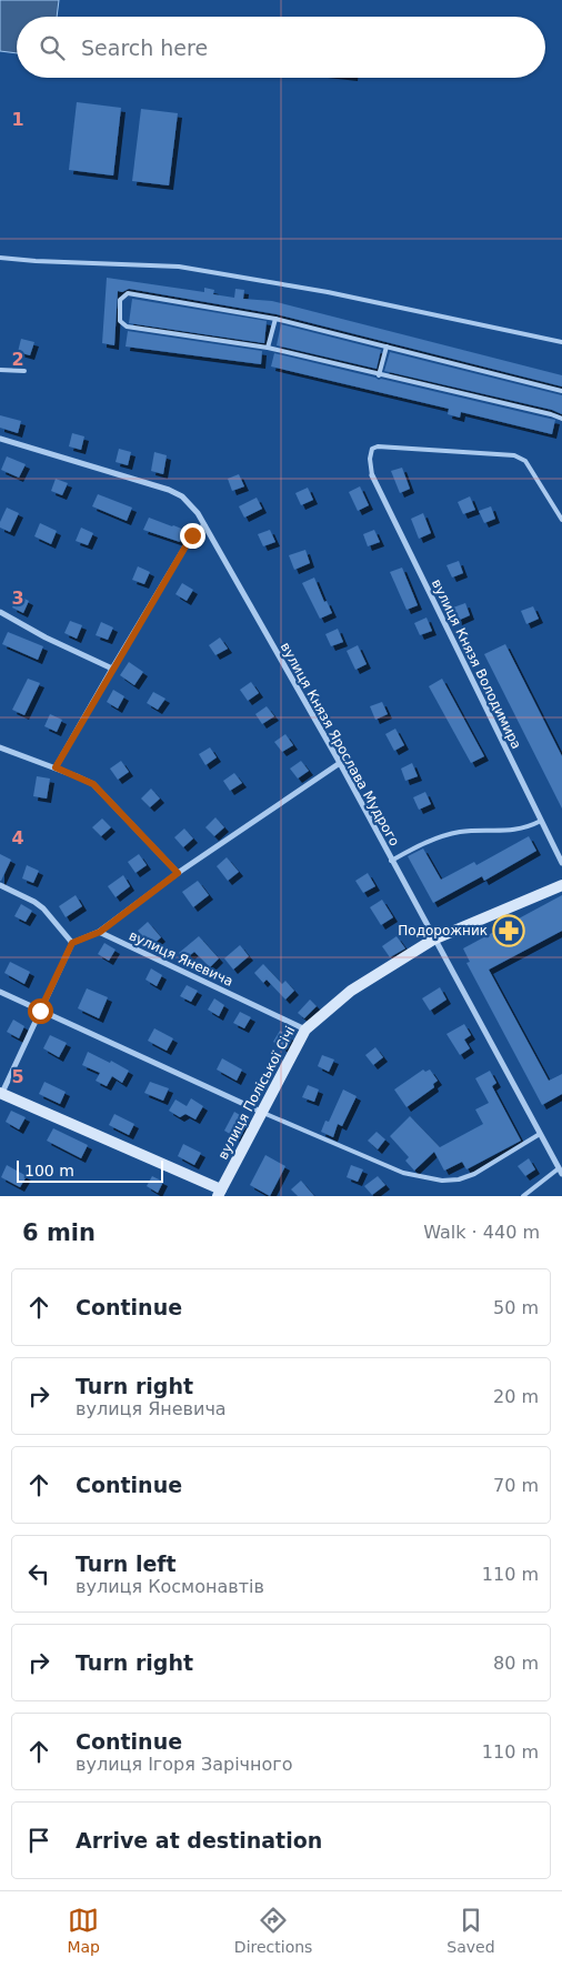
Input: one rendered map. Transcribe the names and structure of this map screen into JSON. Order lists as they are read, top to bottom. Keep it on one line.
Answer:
{"streets":{"street":["вулиця Князя Володимира","вулиця Князя Ярослава Мудрого","вулиця Яневича","вулиця Поліської Січі"]},"crossings":[["вулиця Князя Ярослава Мудрого","вулиця Поліської Січі"],["вулиця Яневича","вулиця Поліської Січі"]],"places":{"pharmacy":["Подорожник"]},"scale_bar":"100 m","page":{"search":"Search here","scale":"100 m","heading":["6 min","Walk · 440 m"],"list":[["Continue","50 m"],["Turn right","вулиця Яневича","20 m"],["Continue","70 m"],["Turn left","вулиця Космонавтів","110 m"],["Turn right","80 m"],["Continue","вулиця Ігоря Зарічного","110 m"],"Arrive at destination"],"nav":["Map","Directions","Saved"]},"grid":{"rows":["1","2","3","4","5"]}}
